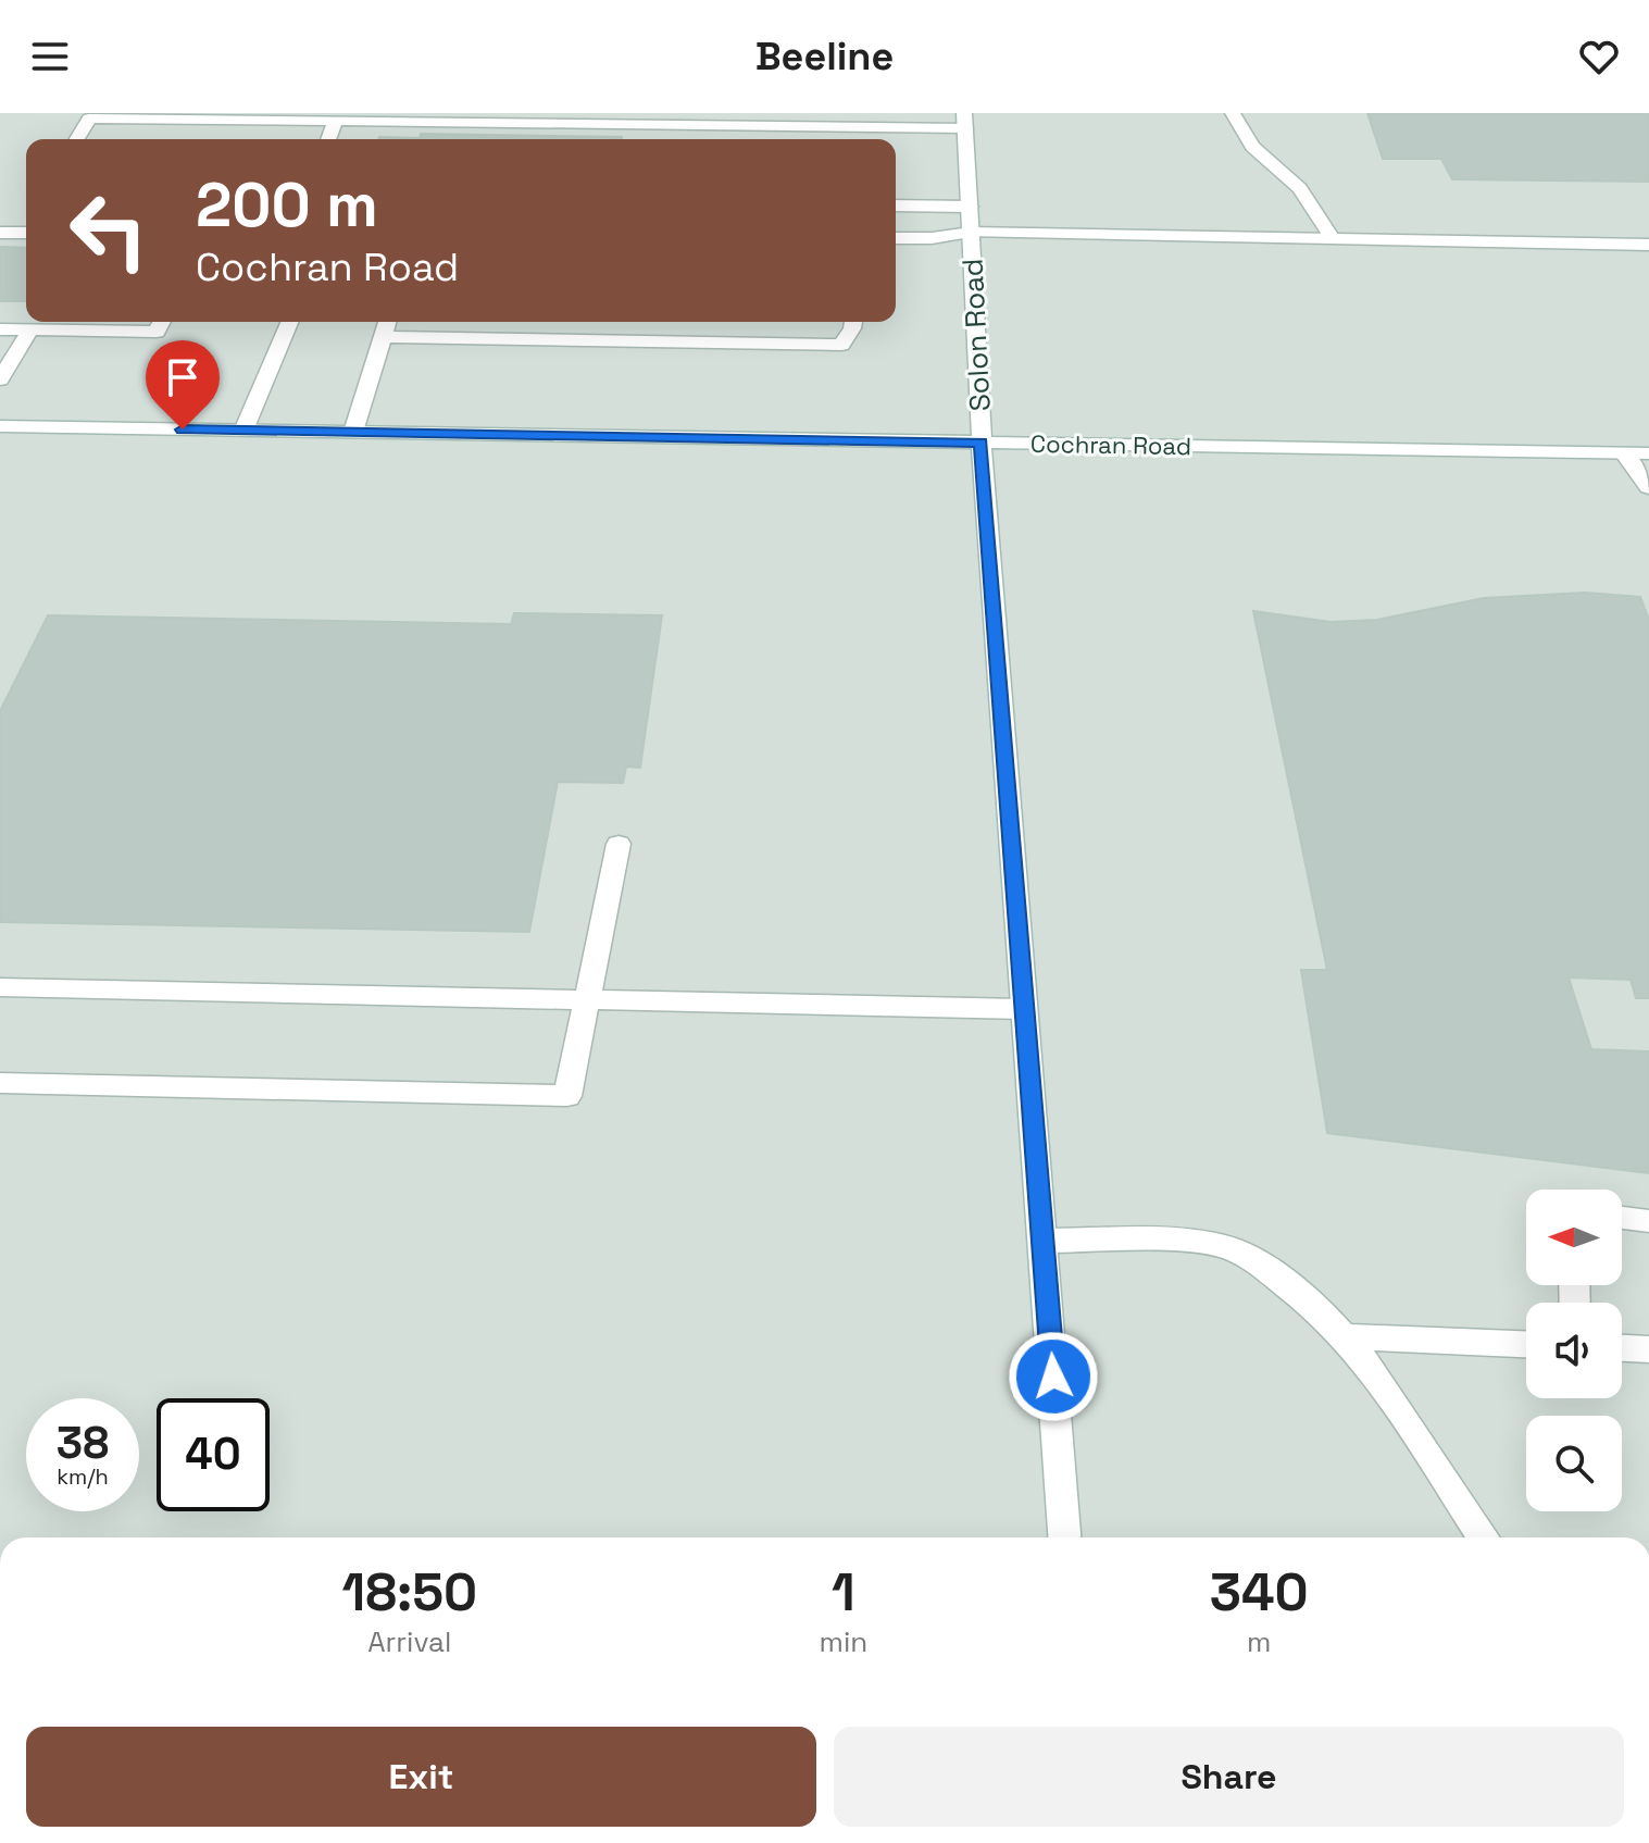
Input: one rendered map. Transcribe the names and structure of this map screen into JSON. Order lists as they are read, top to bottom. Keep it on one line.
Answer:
{"streets":{"street":["Solon Road","Cochran Road"]},"crossings":[["Solon Road","Cochran Road"]],"north":"left","page":{"header":"Beeline","turn":["200 m","Cochran Road"],"speed":"38 km/h","limit":"40","eta":["18:50","Arrival","1","min","340","m"],"buttons":["Exit","Share"]}}
